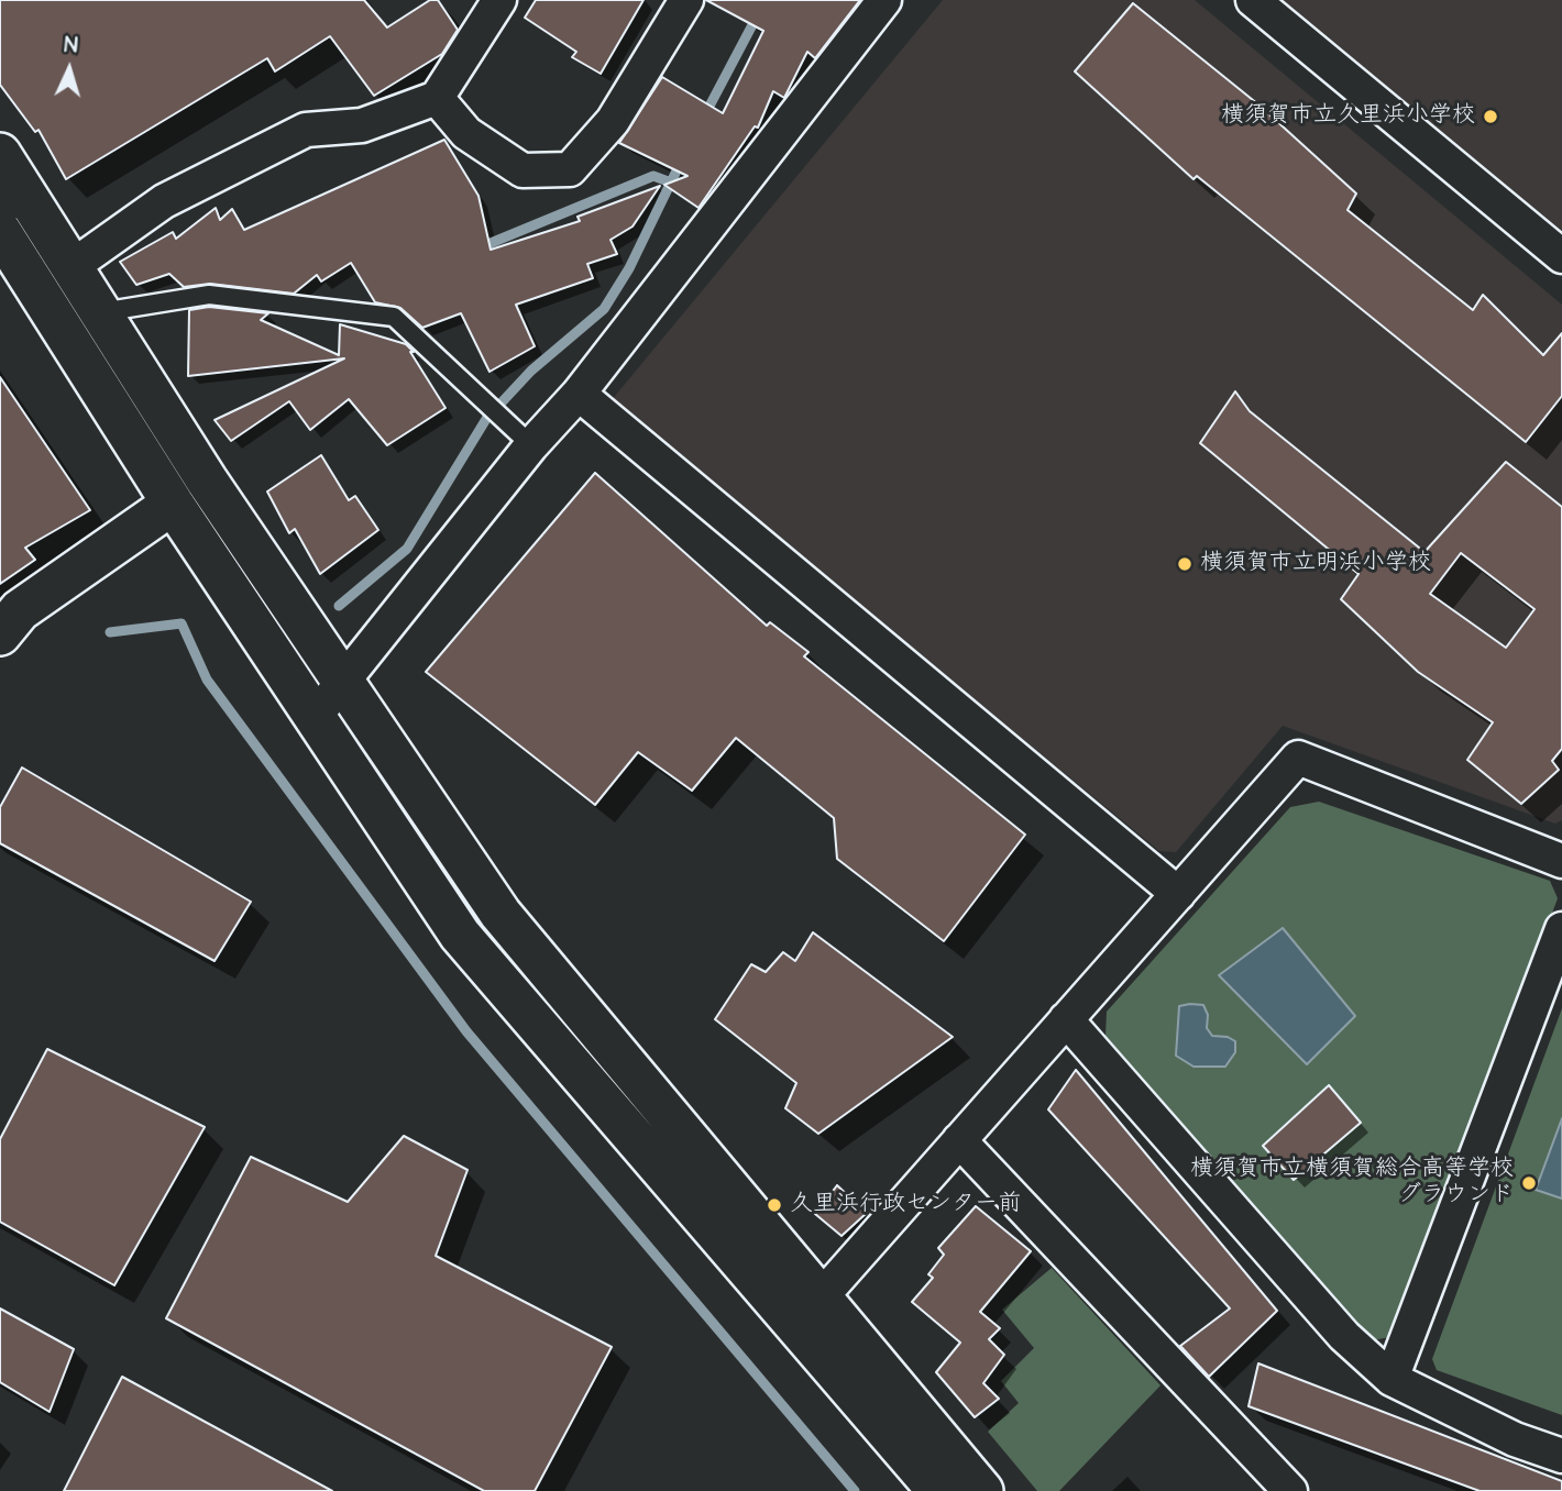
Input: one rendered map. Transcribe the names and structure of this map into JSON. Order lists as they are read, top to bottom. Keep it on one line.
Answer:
{"places":["横須賀市立久里浜小学校","横須賀市立明浜小学校","横須賀市立横須賀総合高等学校 グラウンド","久里浜行政センター前"],"north":"top"}
